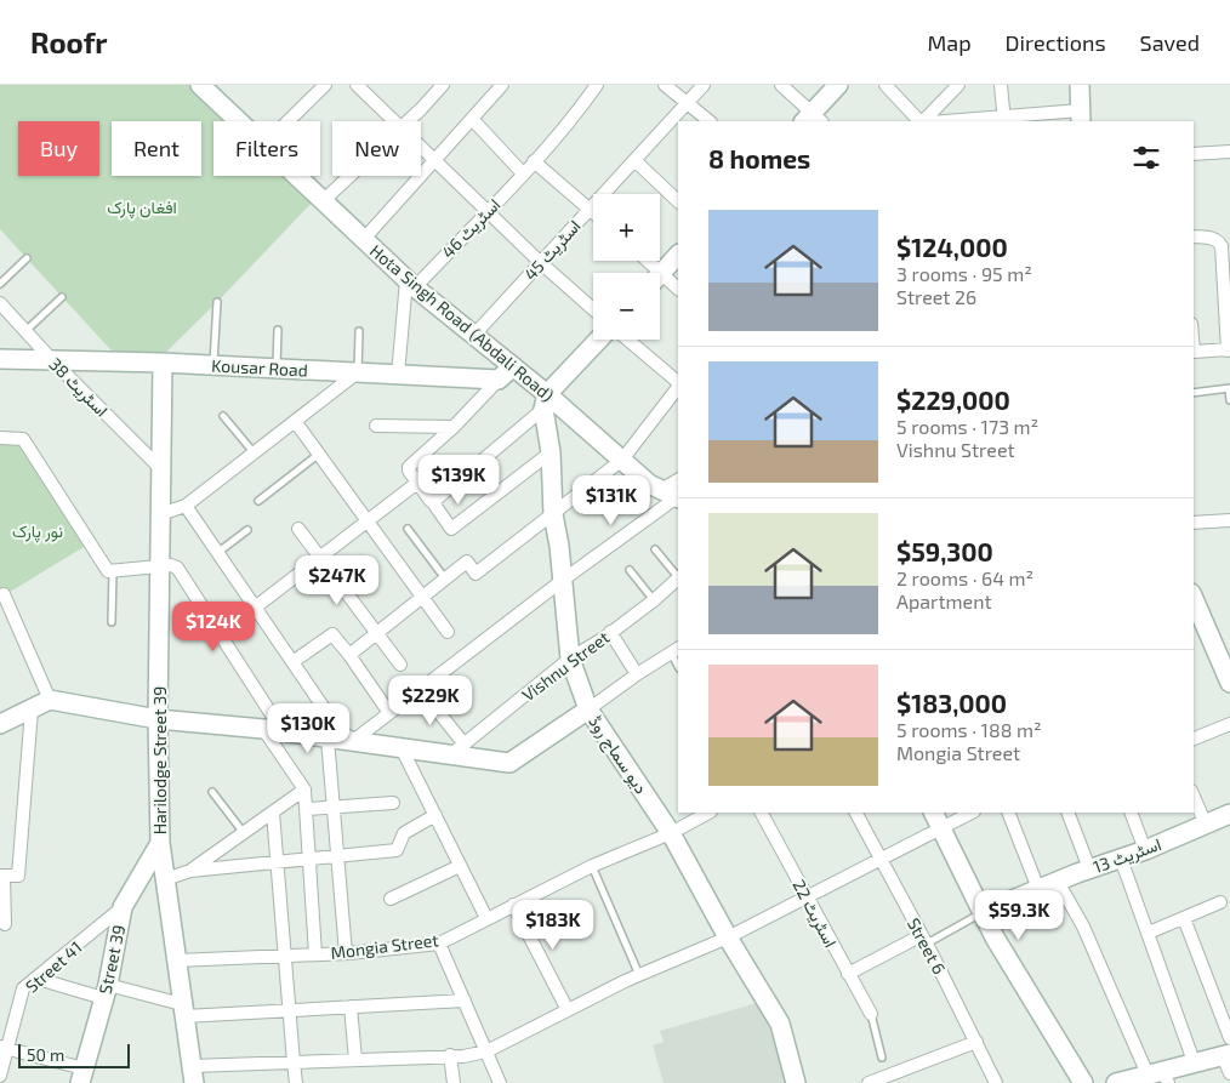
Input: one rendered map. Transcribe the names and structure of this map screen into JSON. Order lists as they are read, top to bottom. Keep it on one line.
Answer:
{"streets":{"street":["اسٹریٹ 46","اسٹریٹ 45","Hota Singh Road (Abdali Road)","Kousar Road","اسٹریٹ 38","Vishnu Street","دیو سماج روڈ","Harilodge Street 39","اسٹریٹ 13","اسٹریٹ 22","Mongia Street","Street 6","Street 39","Street 41"]},"crossings":[["اسٹریٹ 46","Hota Singh Road (Abdali Road)"],["اسٹریٹ 45","Hota Singh Road (Abdali Road)"],["Hota Singh Road (Abdali Road)","دیو سماج روڈ"],["Kousar Road","اسٹریٹ 38"],["Kousar Road","Harilodge Street 39"],["اسٹریٹ 38","Harilodge Street 39"],["Vishnu Street","دیو سماج روڈ"],["دیو سماج روڈ","Mongia Street"],["Harilodge Street 39","Mongia Street"],["Harilodge Street 39","Street 39"],["اسٹریٹ 13","Street 6"],["Street 39","Street 41"]],"parks":["افغان پارک","نور پارک"],"scale_bar":"50 m","page":{"header":"Roofr","nav":["Map","Directions","Saved"],"chip":["Buy","Rent","Filters","New"],"heading":"8 homes","map_buttons":["+","−"],"list":[{"name":"$124,000","note":"3 rooms · 95 m² · Street 26"},{"name":"$229,000","note":"5 rooms · 173 m² · Vishnu Street"},{"name":"$59,300","note":"2 rooms · 64 m² · Apartment"},{"name":"$183,000","note":"5 rooms · 188 m² · Mongia Street"}],"price":["$139K","$131K","$247K","$124K","$229K","$130K","$59.3K","$183K"],"scale":"50 m"}}
